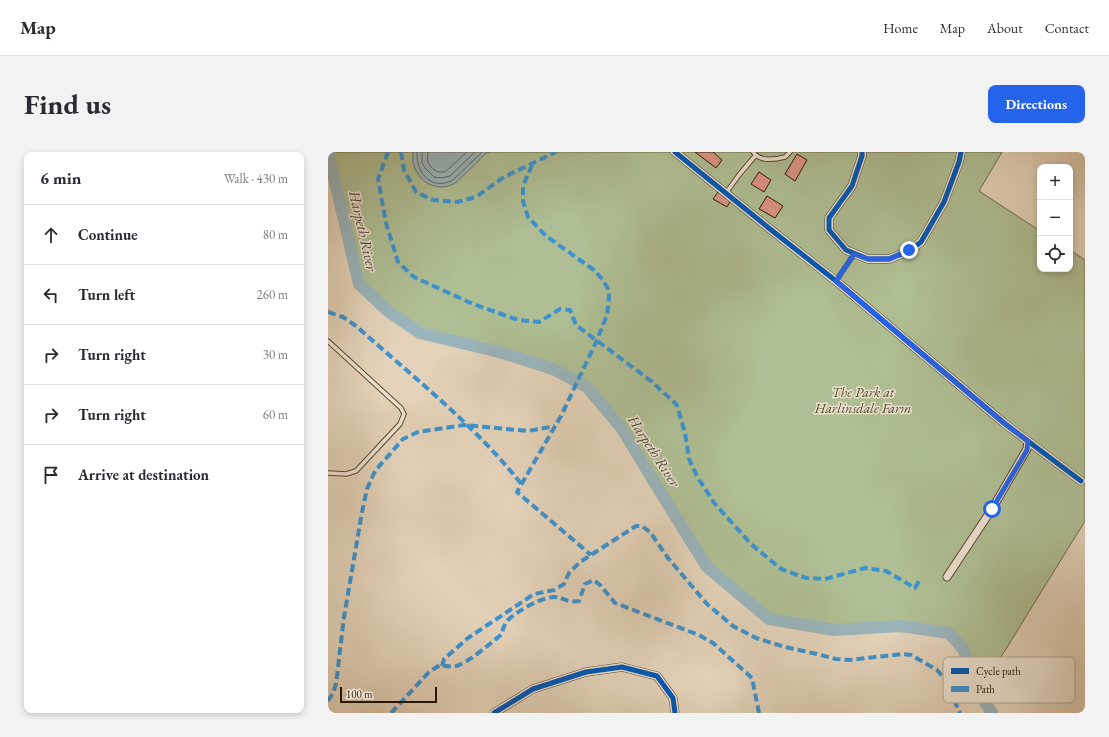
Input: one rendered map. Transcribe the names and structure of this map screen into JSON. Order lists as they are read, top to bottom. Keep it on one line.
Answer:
{"water":["Harpeth River"],"parks":["The Park at Harlinsdale Farm"],"legend":["Cycle path","Path"],"scale_bar":"100 m","page":{"header":"Map","nav":["Home","Map","About","Contact"],"buttons":"Directions","title":"Find us","heading":["6 min","Walk · 430 m"],"map_buttons":["+","−"],"list":[["Continue","80 m"],["Turn left","260 m"],["Turn right","30 m"],["Turn right","60 m"],"Arrive at destination"],"scale":"100 m"}}
